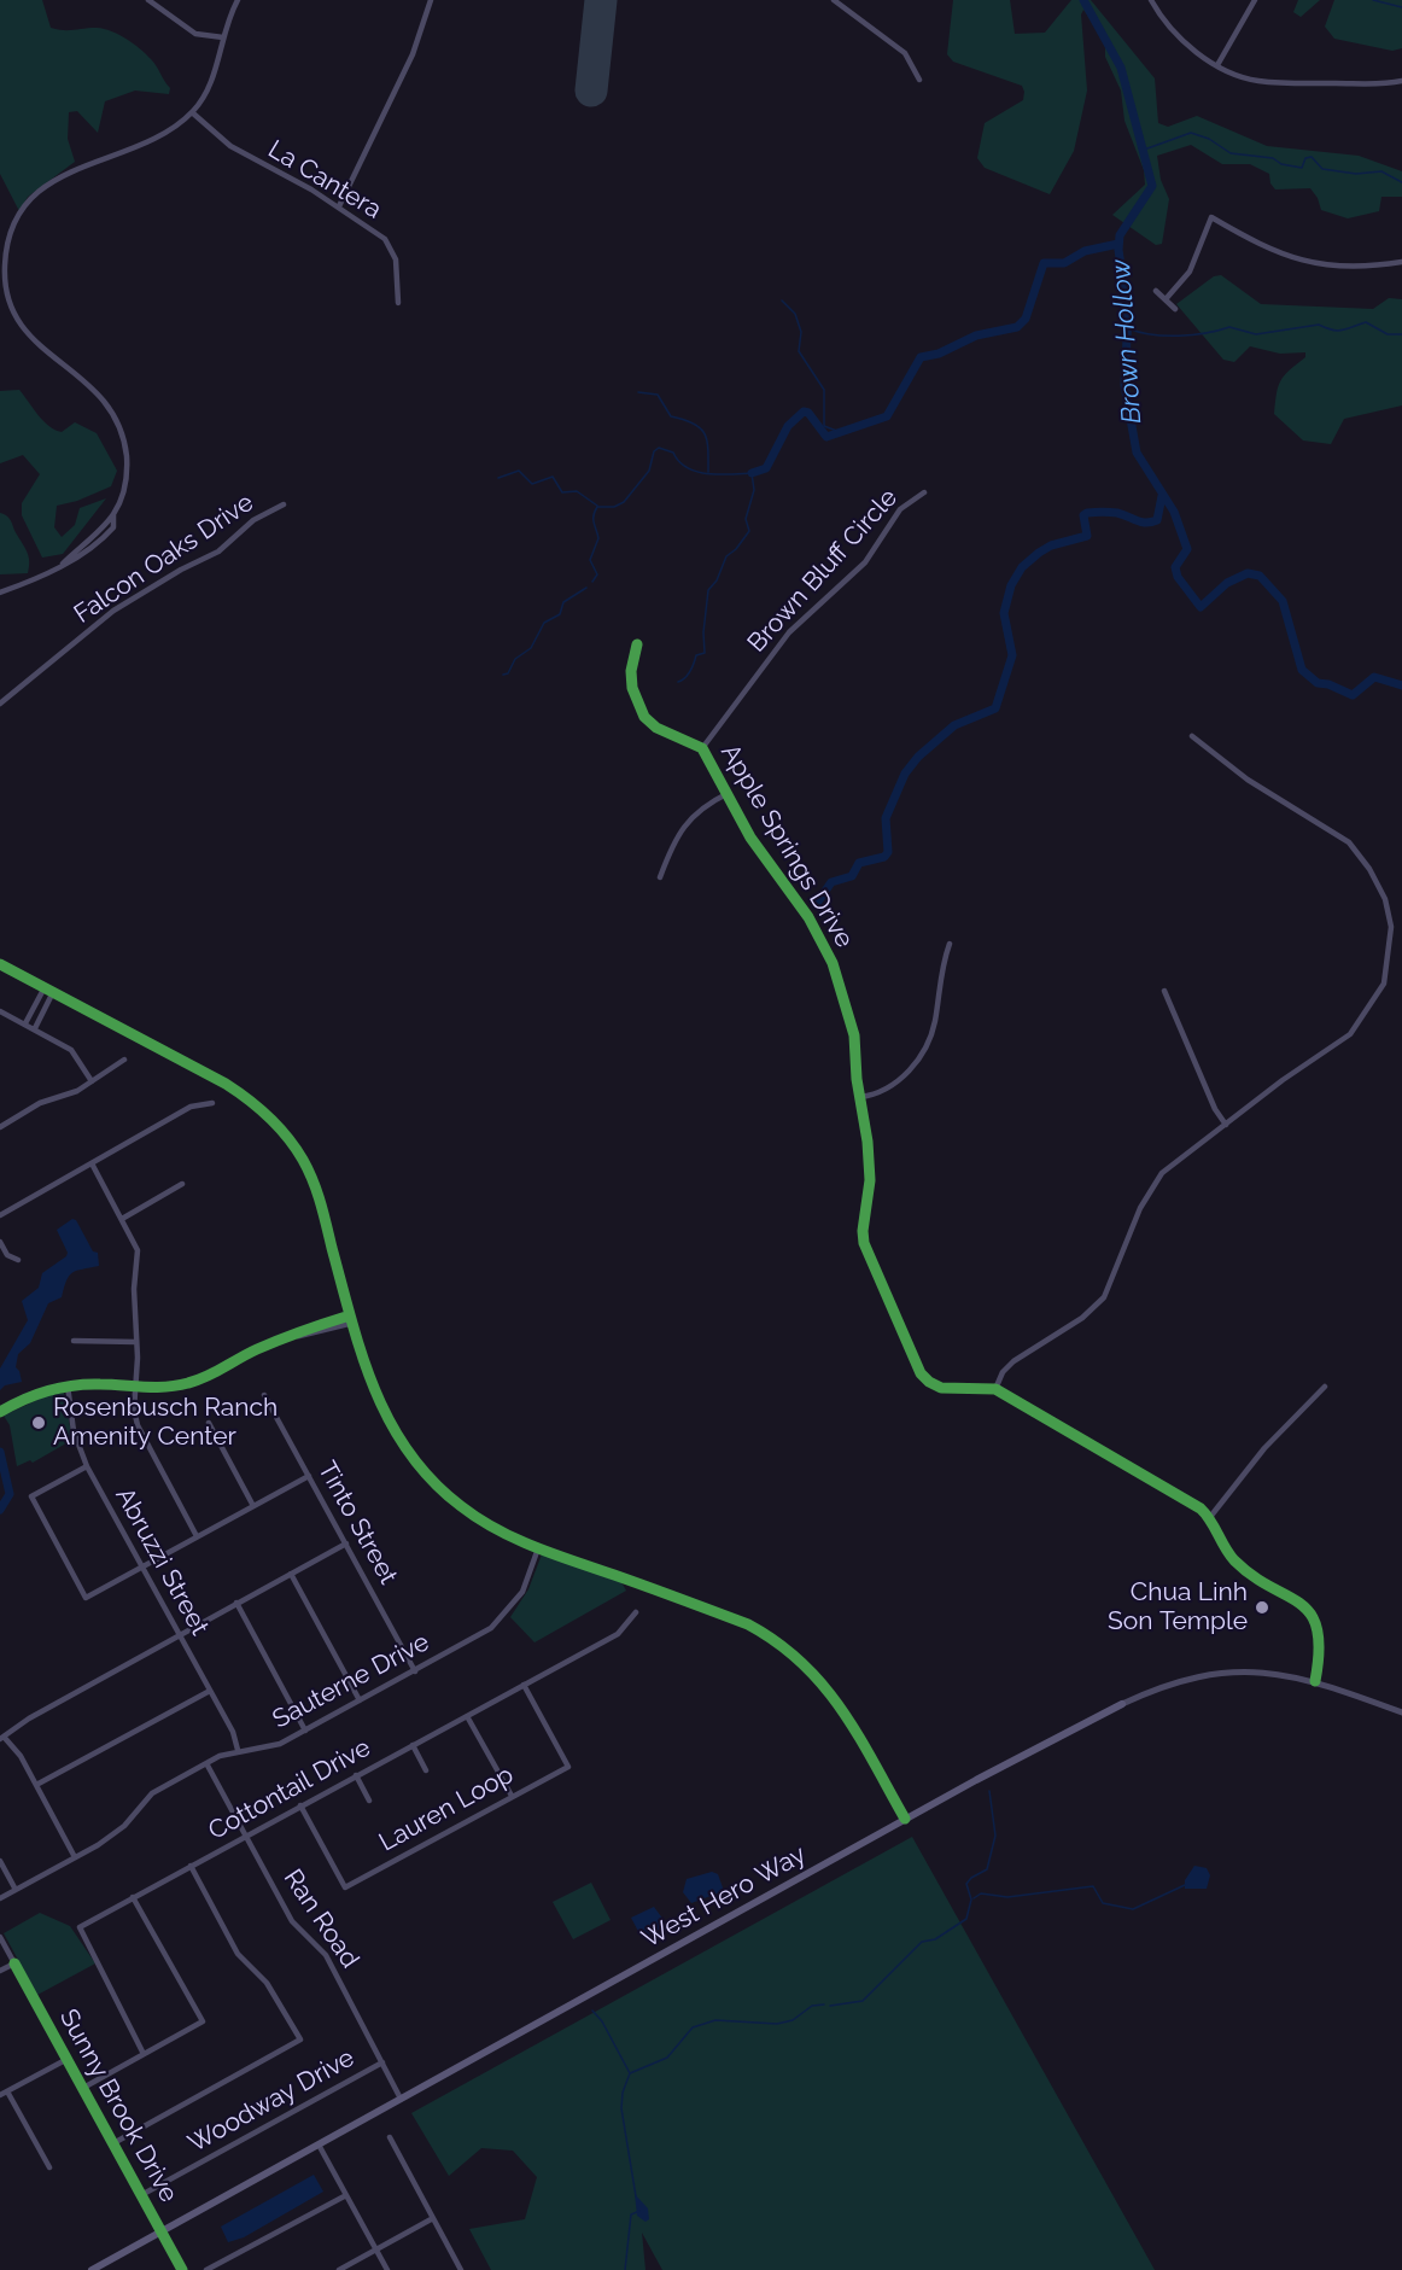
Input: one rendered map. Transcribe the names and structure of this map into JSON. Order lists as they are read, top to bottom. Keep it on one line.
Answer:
{"streets":{"main road":["West Hero Way"],"street":["La Cantera","Falcon Oaks Drive","Brown Bluff Circle","Apple Springs Drive","Tinto Street","Abruzzi Street","Sauterne Drive","Cottontail Drive","Lauren Loop","Ran Road","Woodway Drive","Sunny Brook Drive"]},"crossings":[["Brown Bluff Circle","Apple Springs Drive"],["Apple Springs Drive","West Hero Way"],["Tinto Street","Sauterne Drive"],["Abruzzi Street","Sauterne Drive"],["Sauterne Drive","Ran Road"],["Cottontail Drive","Lauren Loop"],["Cottontail Drive","Ran Road"],["West Hero Way","Ran Road"],["West Hero Way","Sunny Brook Drive"],["Ran Road","Woodway Drive"],["Woodway Drive","Sunny Brook Drive"]],"water":["Brown Hollow"],"places":["Rosenbusch Ranch Amenity Center","Chua Linh Son Temple"]}
